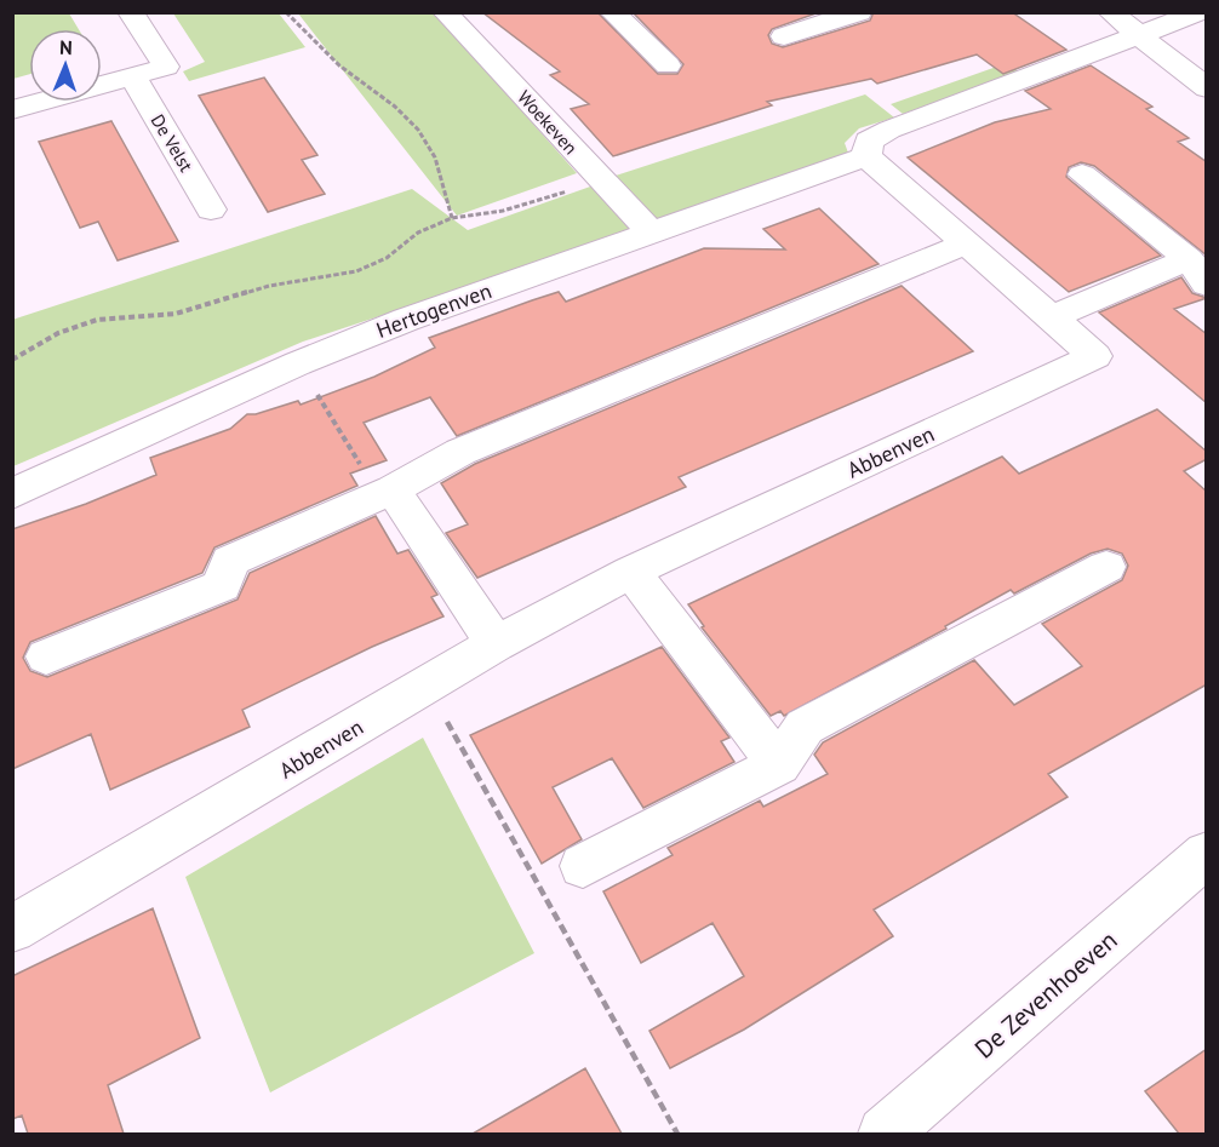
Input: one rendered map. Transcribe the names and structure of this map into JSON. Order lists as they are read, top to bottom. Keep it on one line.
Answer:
{"streets":{"street":["Woekeven","De Velst","Hertogenven","Abbenven","De Zevenhoeven"]},"crossings":[["Woekeven","Hertogenven"],["Hertogenven","Abbenven"]],"north":"top"}
